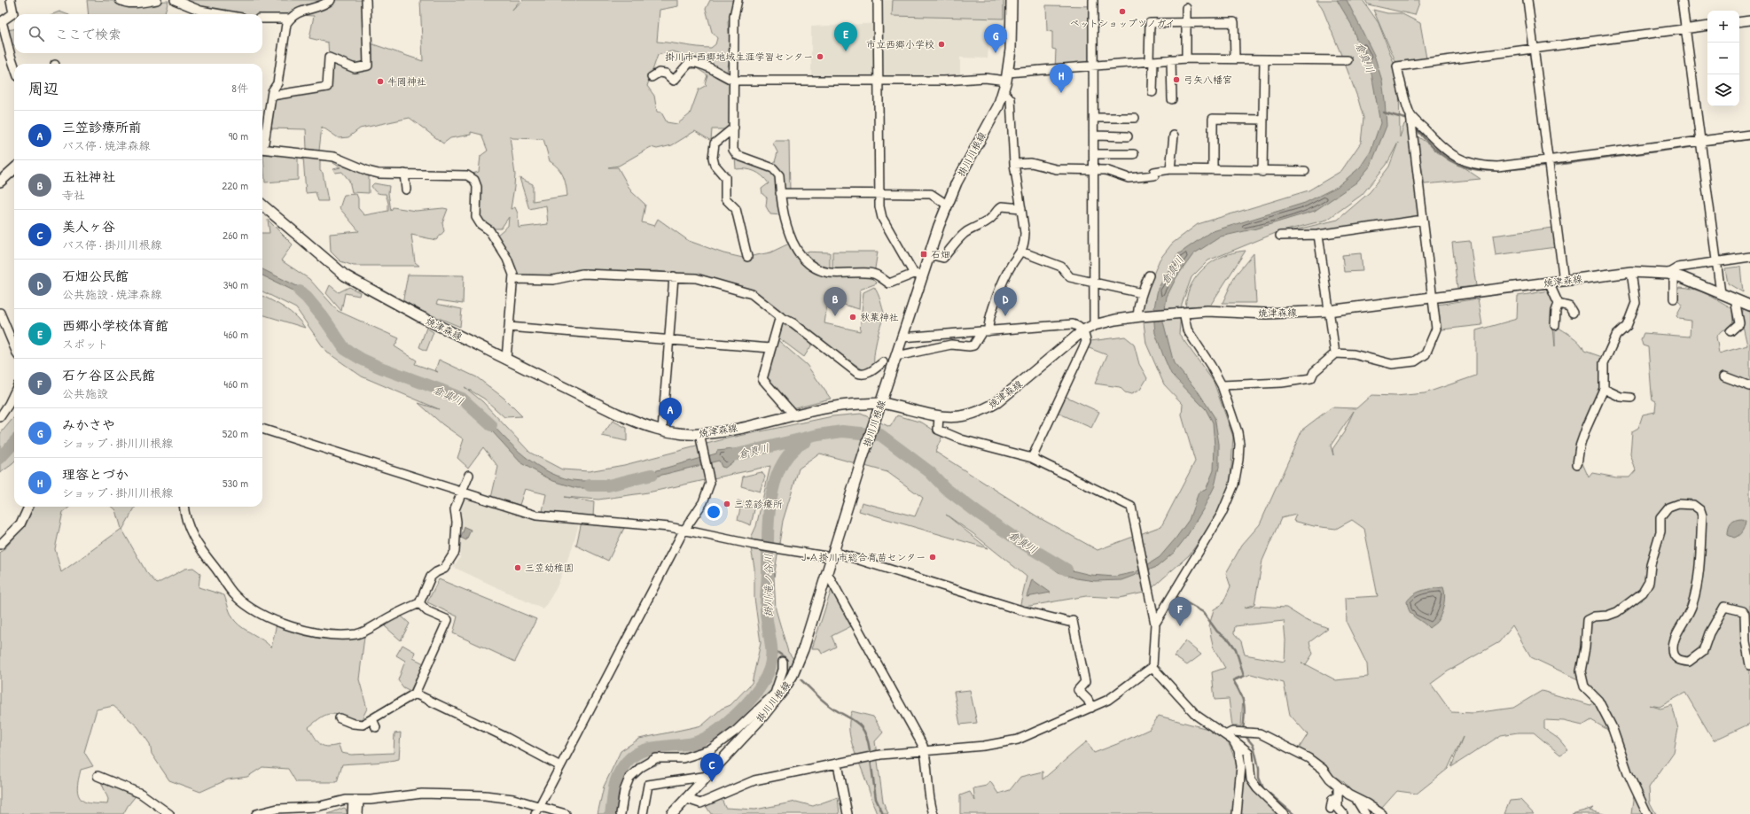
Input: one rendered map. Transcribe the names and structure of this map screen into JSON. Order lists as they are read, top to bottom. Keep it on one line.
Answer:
{"streets":{"main road":["掛川川根線","焼津森線"]},"crossings":[["掛川川根線","焼津森線"]],"water":["倉真川","掛川滝ノ谷川"],"places":{"other":["ペットショップツノガイ","市立西郷小学校","掛川市 西郷地域生涯学習センター","弓矢八幡宮","牛岡神社","秋葉神社","三笠診療所","ＪＡ掛川市総合育苗センター","三笠幼稚園"],"transit":["石畑"]},"page":{"map_buttons":["+","−"],"search":"ここで検索","pins":["E","G","H","B","D","A","F","C"],"heading":["周辺","8件"],"list":[{"mark":"A","name":"三笠診療所前","note":"バス停 · 焼津森線","value":"90 m"},{"mark":"B","name":"五社神社","note":"寺社","value":"220 m"},{"mark":"C","name":"美人ヶ谷","note":"バス停 · 掛川川根線","value":"260 m"},{"mark":"D","name":"石畑公民館","note":"公共施設 · 焼津森線","value":"340 m"},{"mark":"E","name":"西郷小学校体育館","note":"スポット","value":"460 m"},{"mark":"F","name":"石ケ谷区公民館","note":"公共施設","value":"460 m"},{"mark":"G","name":"みかさや","note":"ショップ · 掛川川根線","value":"520 m"},{"mark":"H","name":"理容とづか","note":"ショップ · 掛川川根線","value":"530 m"}]}}
